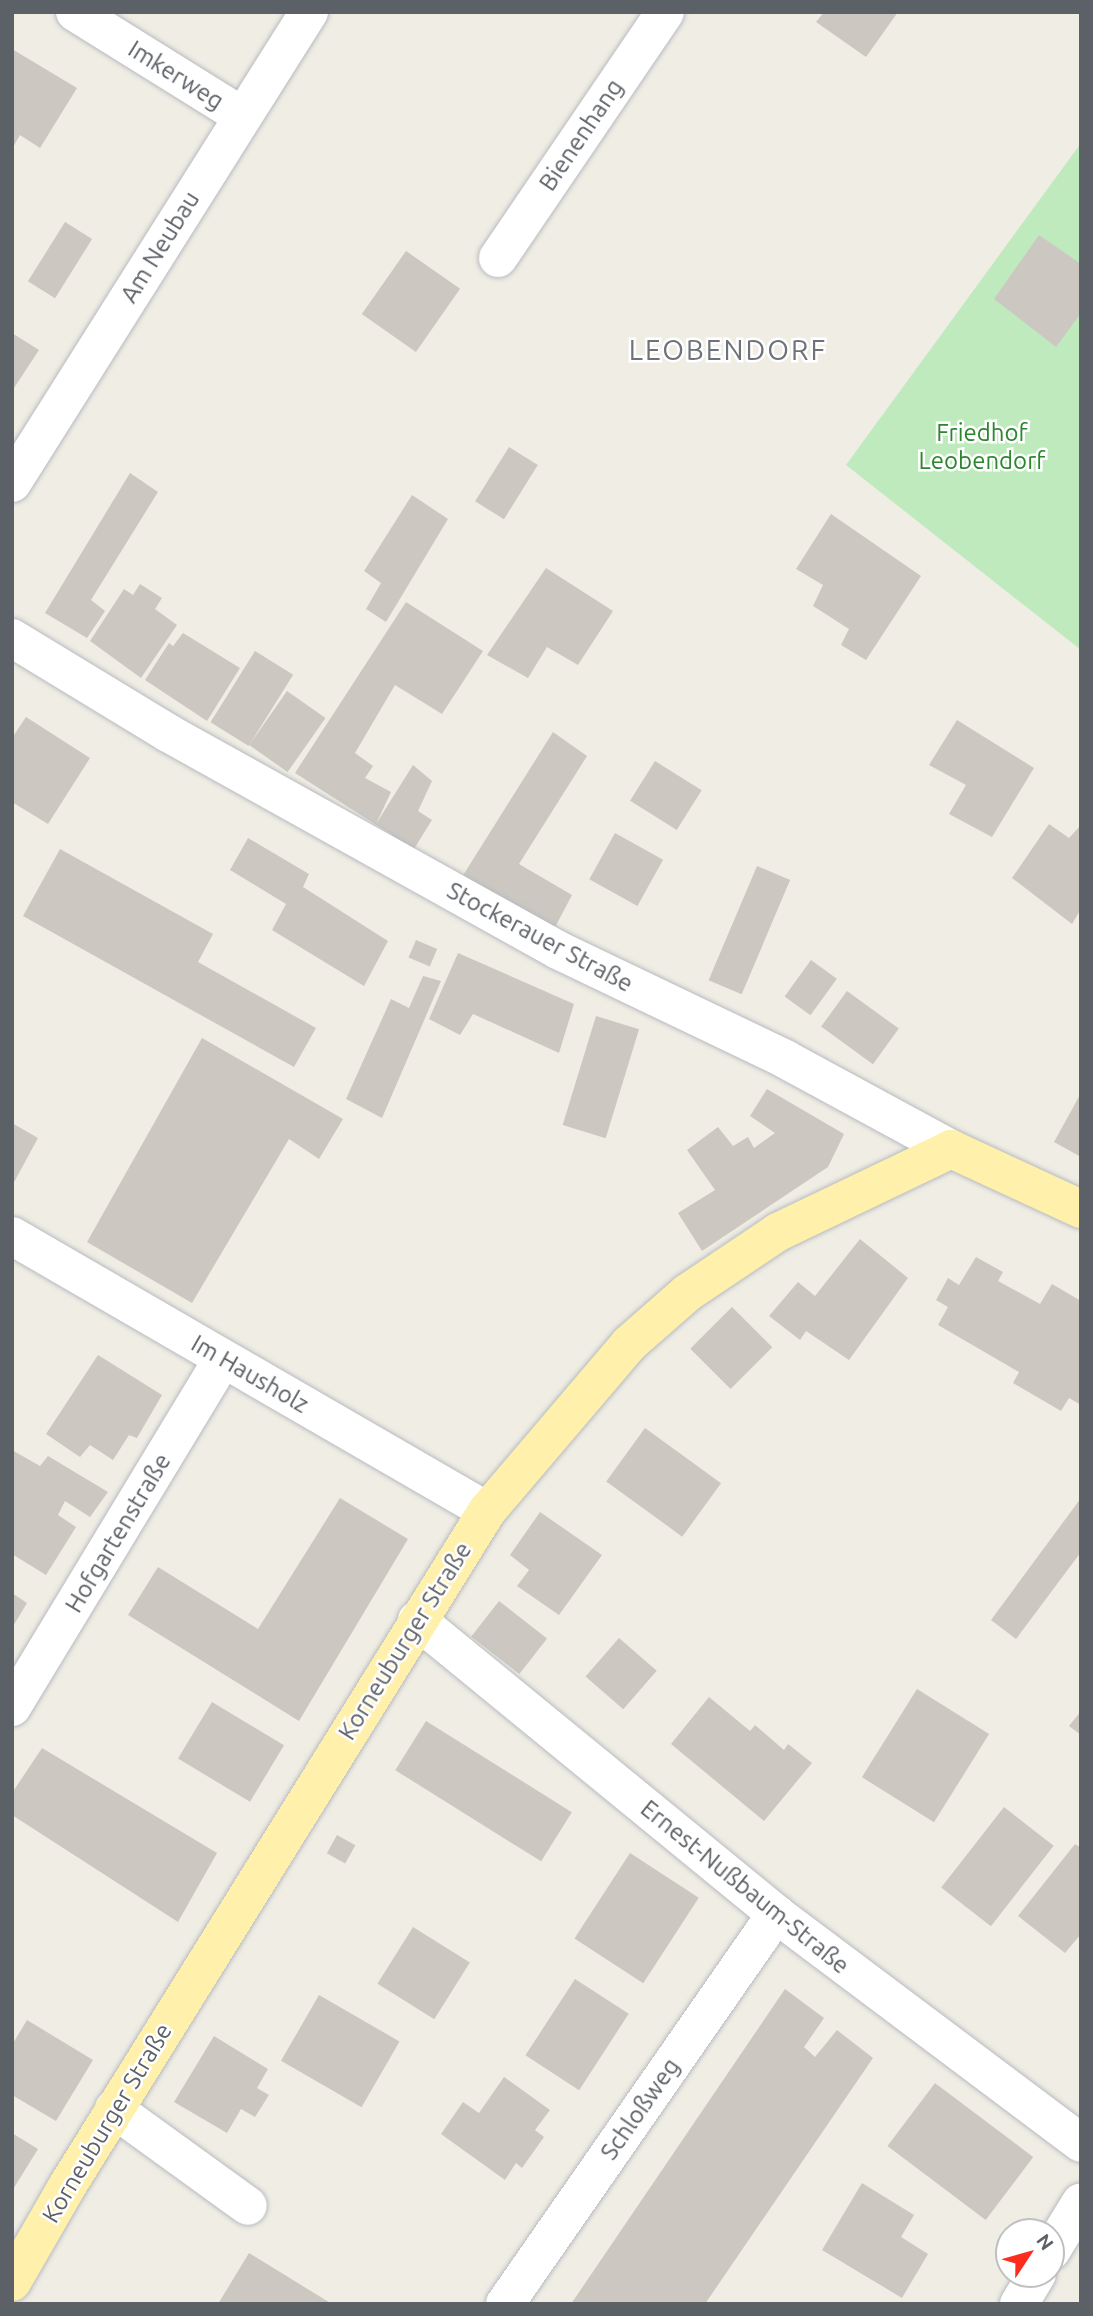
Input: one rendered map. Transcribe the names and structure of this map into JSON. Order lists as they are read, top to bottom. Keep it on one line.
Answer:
{"streets":{"main road":["Stockerauer Straße","Korneuburger Straße"],"street":["Imkerweg","Bienenhang","Am Neubau","Im Hausholz","Hofgartenstraße","Ernest-Nußbaum-Straße","Schloßweg"]},"crossings":[["Imkerweg","Am Neubau"],["Stockerauer Straße","Korneuburger Straße"],["Im Hausholz","Hofgartenstraße"],["Im Hausholz","Korneuburger Straße"],["Korneuburger Straße","Ernest-Nußbaum-Straße"],["Ernest-Nußbaum-Straße","Schloßweg"]],"districts":["LEOBENDORF"],"parks":["Friedhof Leobendorf"],"north":"top right"}
